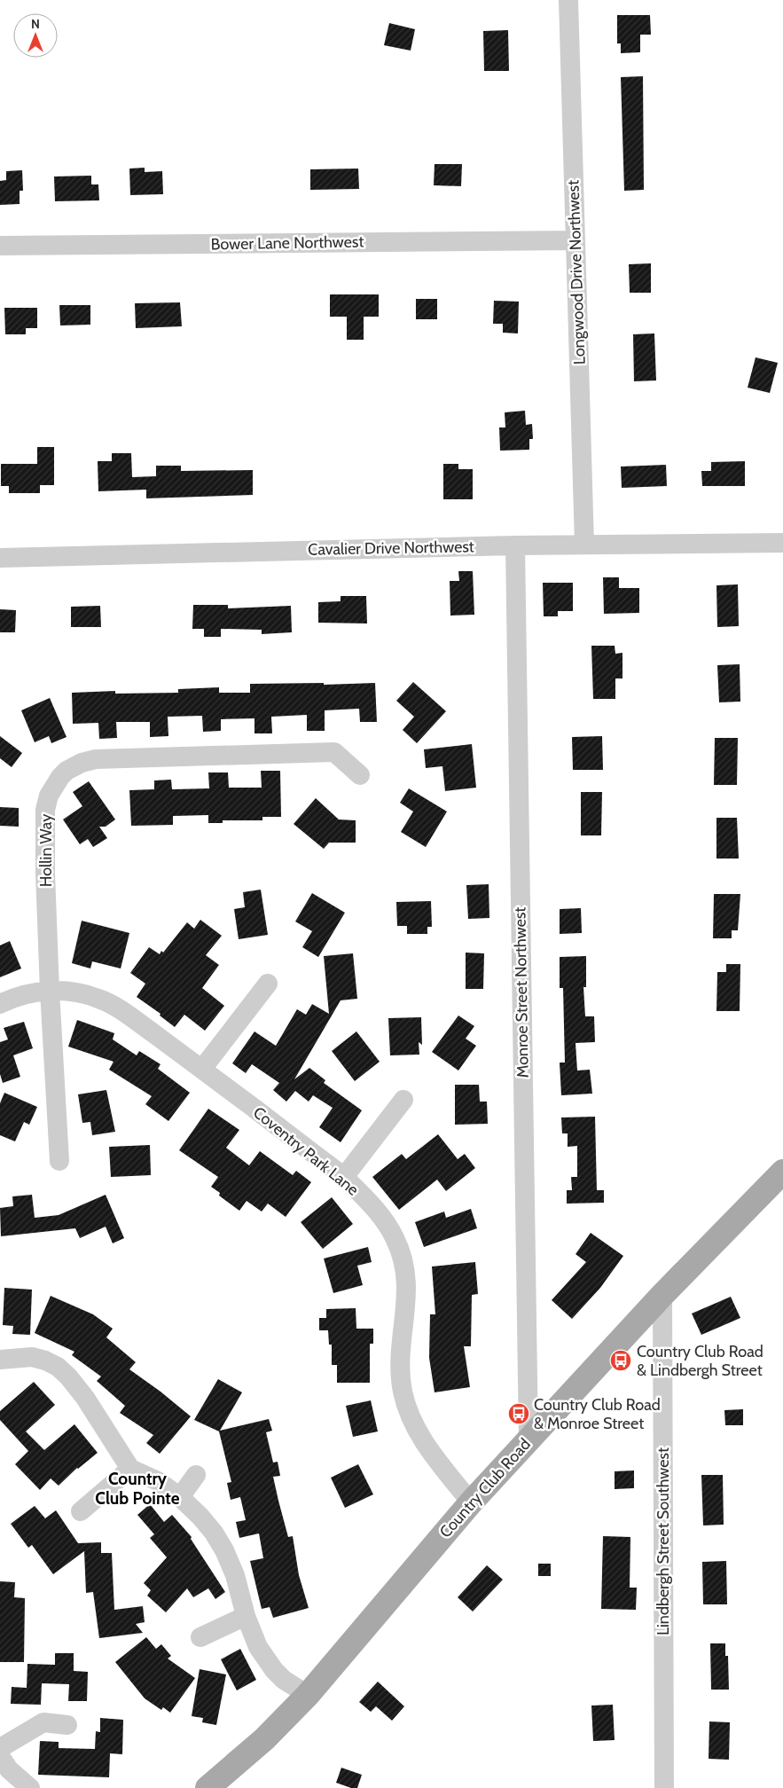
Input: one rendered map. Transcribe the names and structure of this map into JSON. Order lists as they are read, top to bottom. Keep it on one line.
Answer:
{"streets":{"main road":["Country Club Road"],"street":["Bower Lane Northwest","Longwood Drive Northwest","Cavalier Drive Northwest","Hollin Way","Monroe Street Northwest","Coventry Park Lane","Lindbergh Street Southwest"]},"crossings":[["Bower Lane Northwest","Longwood Drive Northwest"],["Longwood Drive Northwest","Cavalier Drive Northwest"],["Cavalier Drive Northwest","Monroe Street Northwest"],["Hollin Way","Coventry Park Lane"],["Monroe Street Northwest","Country Club Road"],["Coventry Park Lane","Country Club Road"],["Country Club Road","Lindbergh Street Southwest"]],"districts":["Country Club Pointe"],"places":{"bus stop":["Country Club Road & Lindbergh Street","Country Club Road & Monroe Street"]},"north":"top"}
